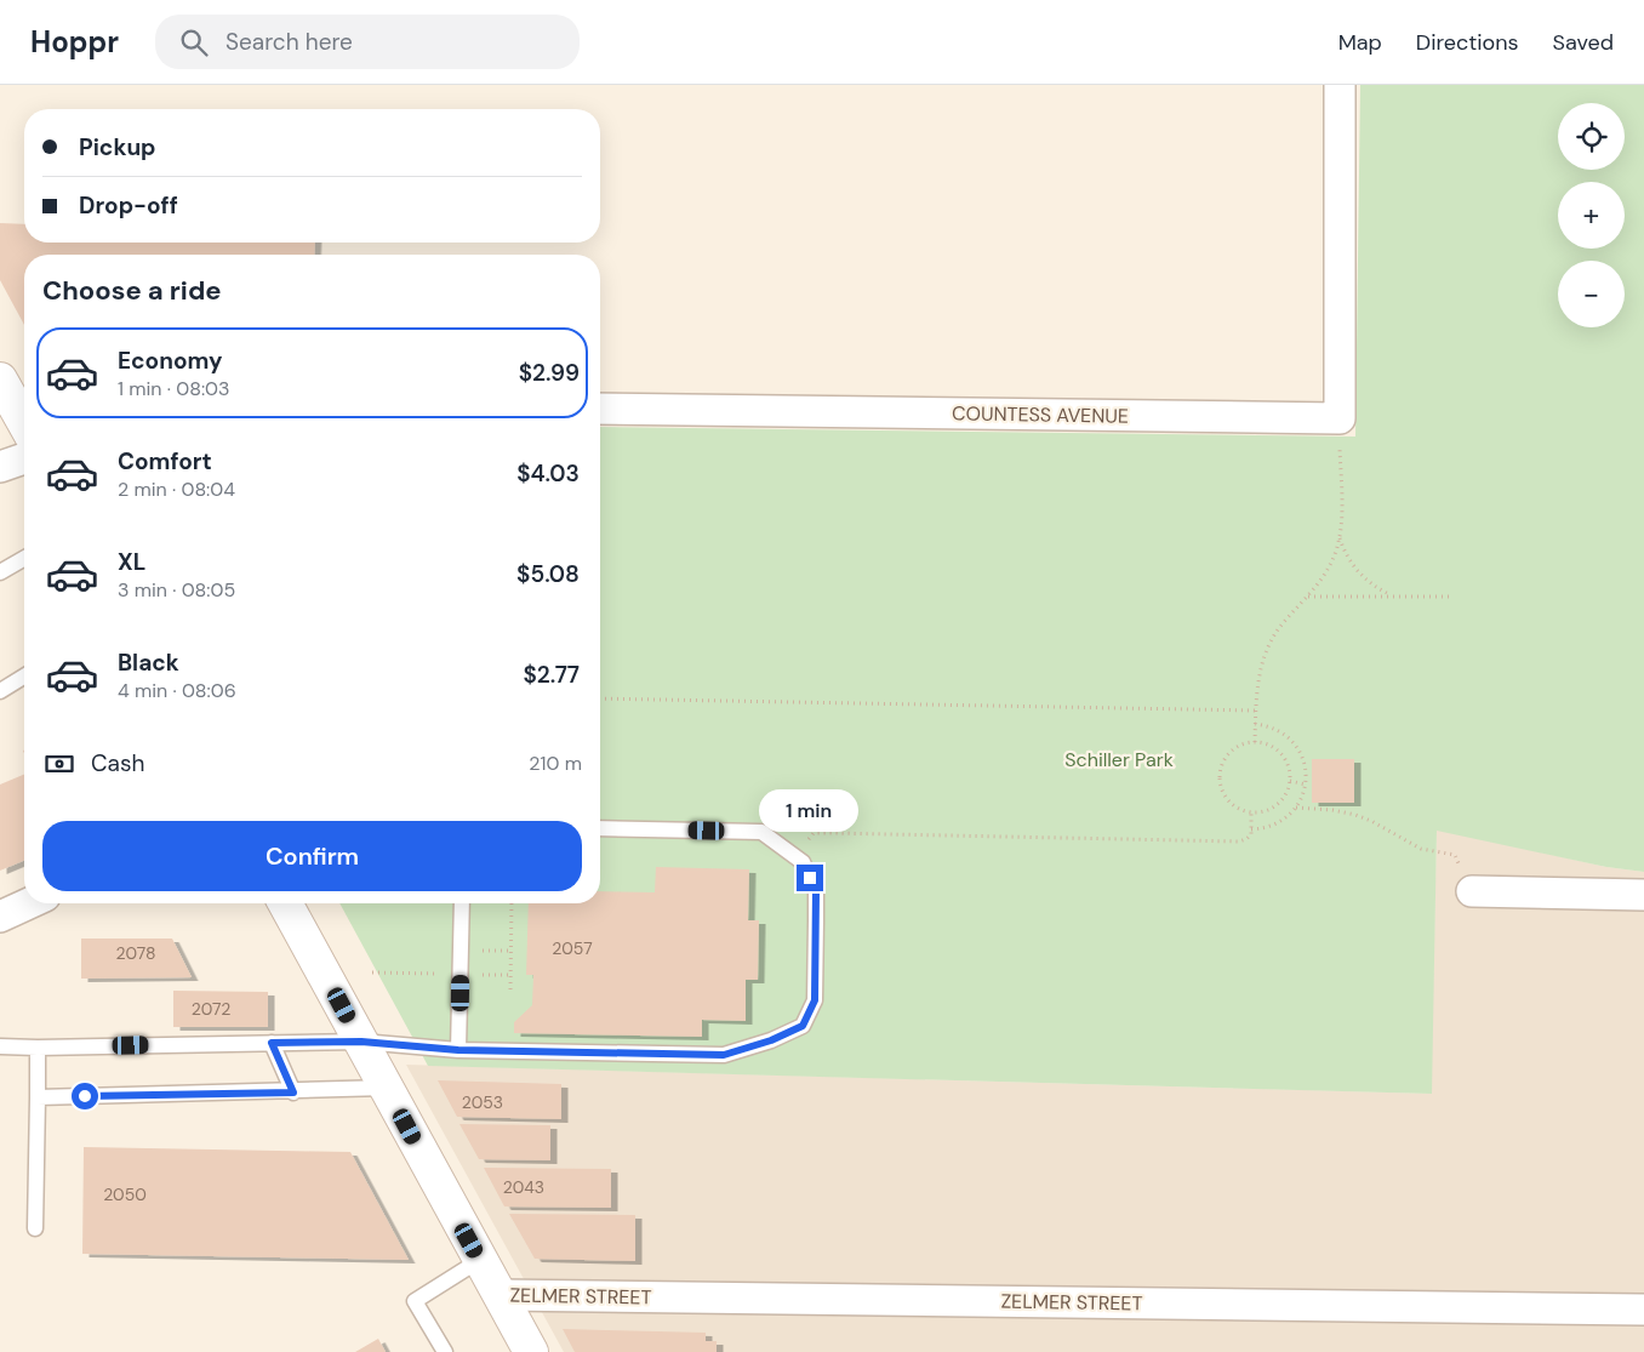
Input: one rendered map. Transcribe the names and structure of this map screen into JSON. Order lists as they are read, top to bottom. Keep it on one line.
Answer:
{"streets":{"street":["COUNTESS AVENUE","ZELMER STREET"]},"parks":["Schiller Park"],"house_numbers":["2057","2078","2072","2053","2043","2050"],"page":{"header":"Hoppr","search":"Search here","nav":["Map","Directions","Saved"],"map_buttons":["+","−"],"banner":["Pickup","Drop-off"],"heading":"Choose a ride","list":[{"name":"Economy","note":"1 min · 08:03","value":"$2.99"},{"name":"Comfort","note":"2 min · 08:04","value":"$4.03"},{"name":"XL","note":"3 min · 08:05","value":"$5.08"},{"name":"Black","note":"4 min · 08:06","value":"$2.77"}],"pay":["Cash","210 m"],"bubble":"1 min","buttons":"Confirm"}}
